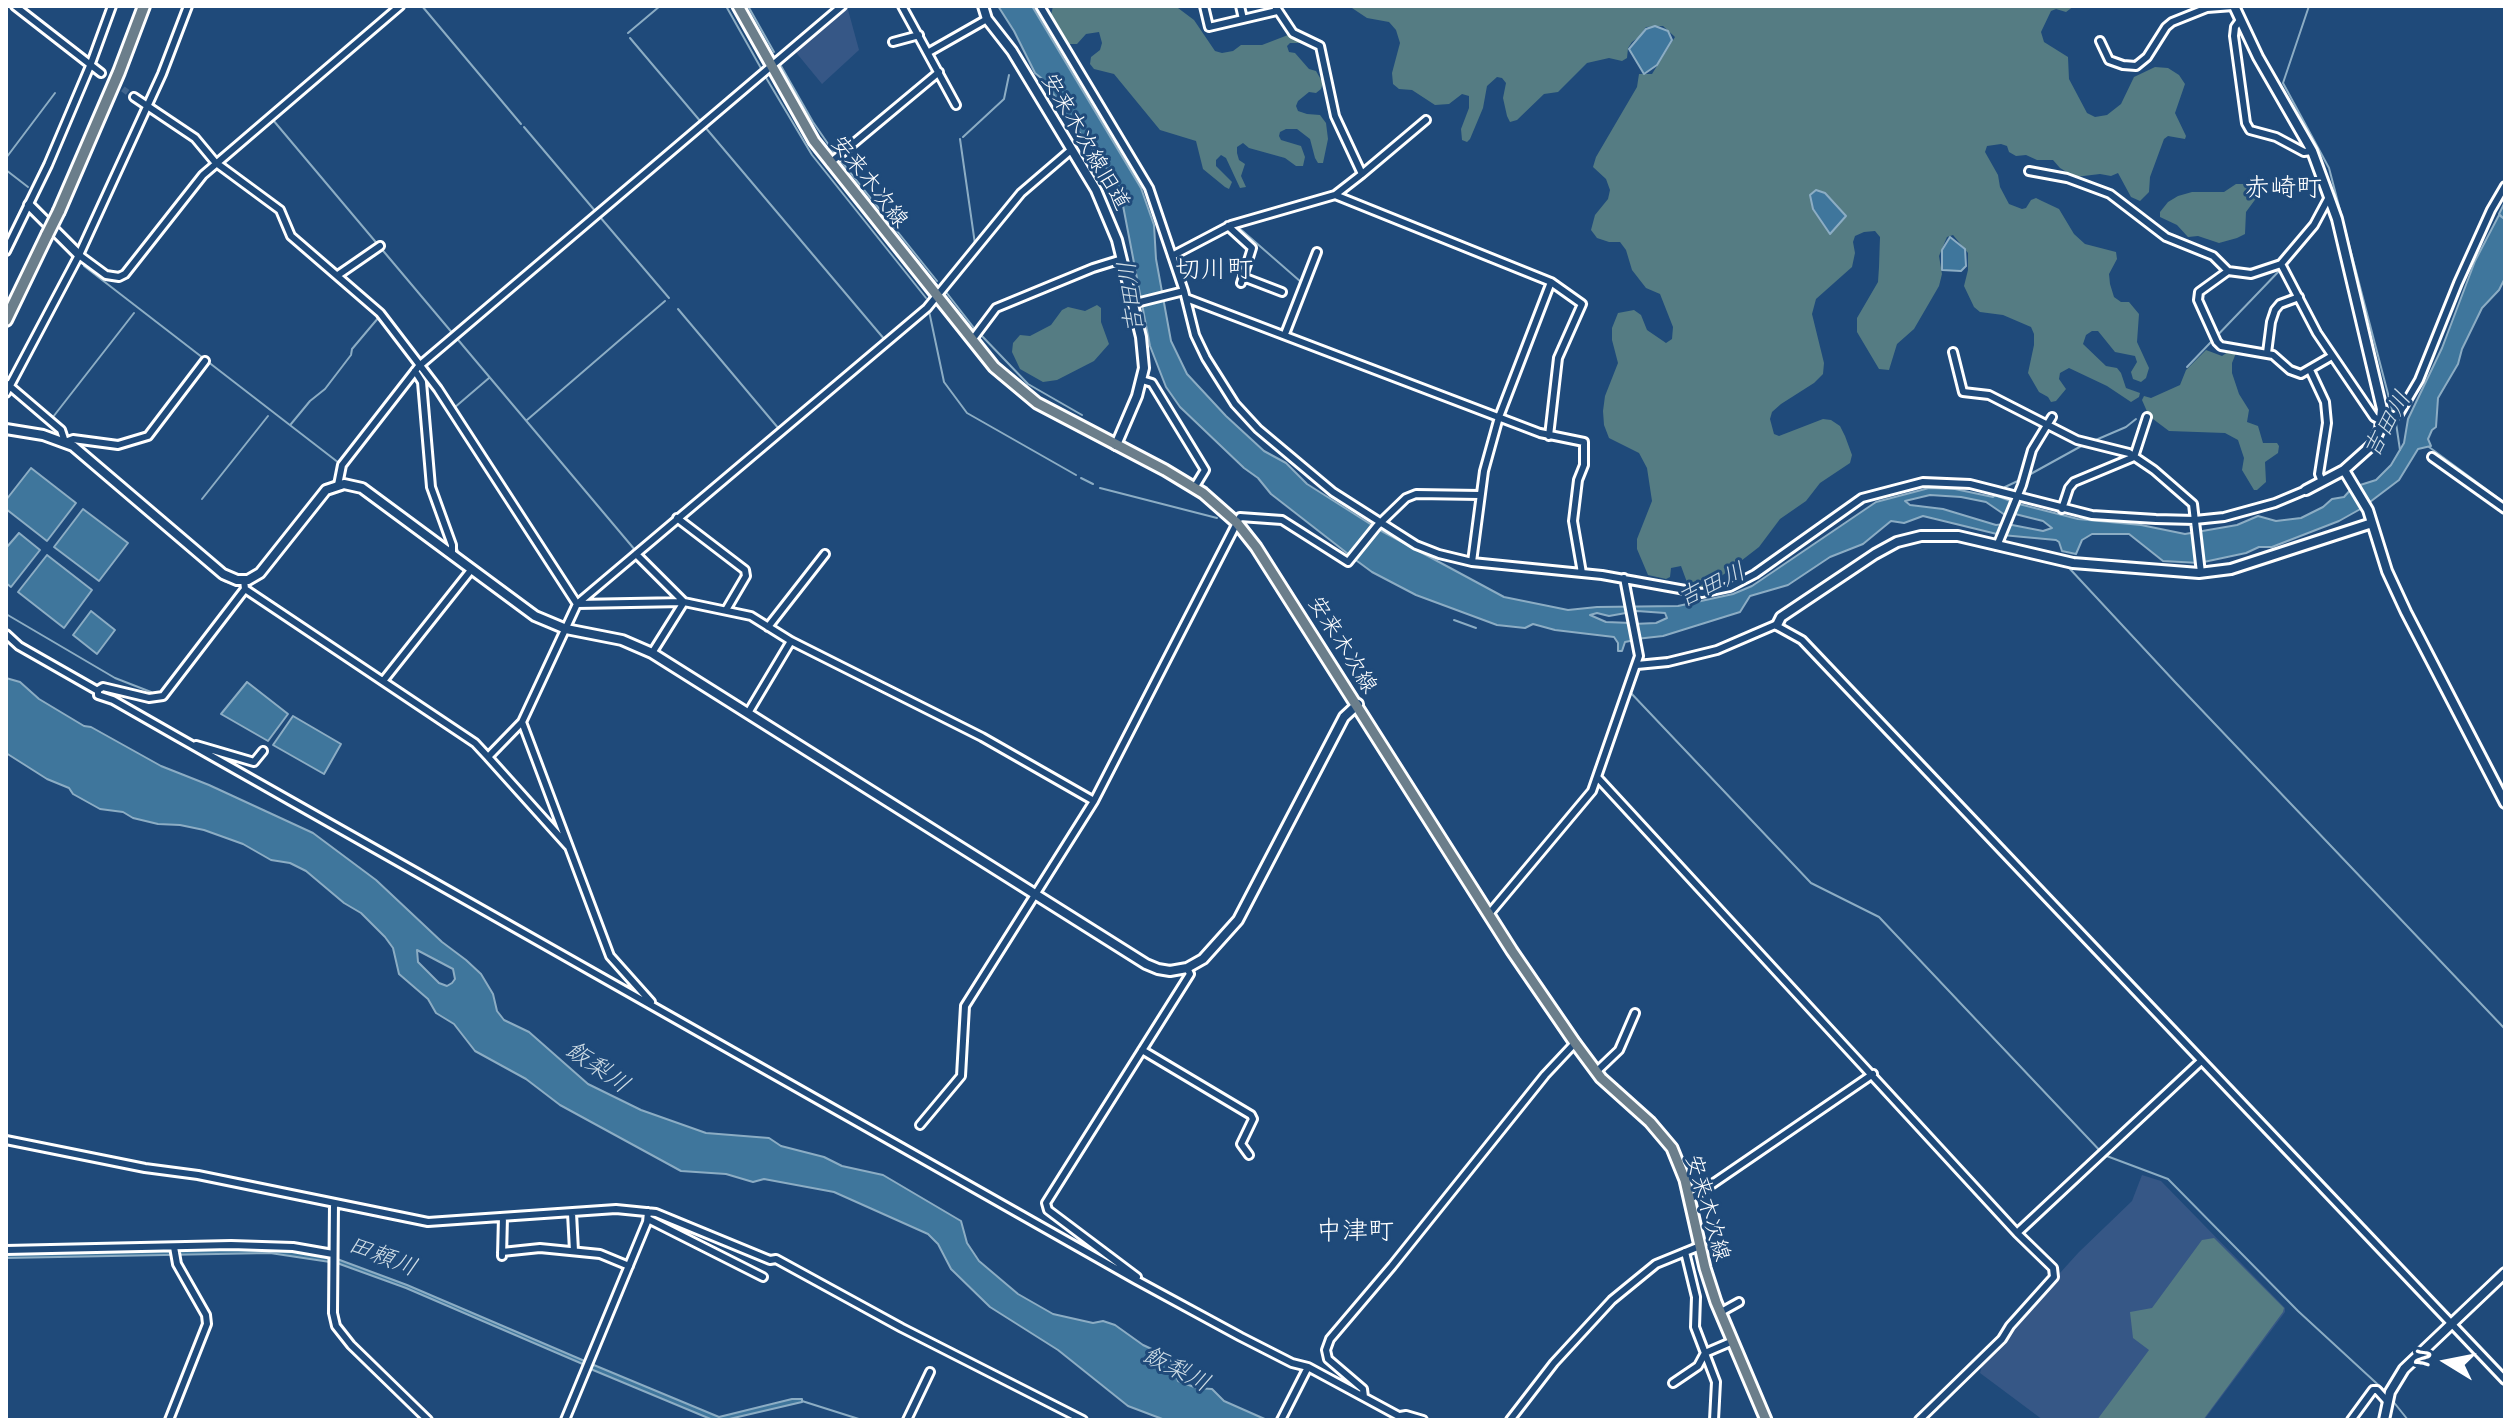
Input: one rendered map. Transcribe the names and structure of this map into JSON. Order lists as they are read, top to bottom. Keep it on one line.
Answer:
{"streets":{"main road":["安来木次線"],"street":["安来木次線旧道"]},"crossings":[["安来木次線旧道","安来木次線"]],"districts":["赤崎町","切川町","中津町"],"water":["吉田川","飯梨川","田頼川"],"north":"left"}
